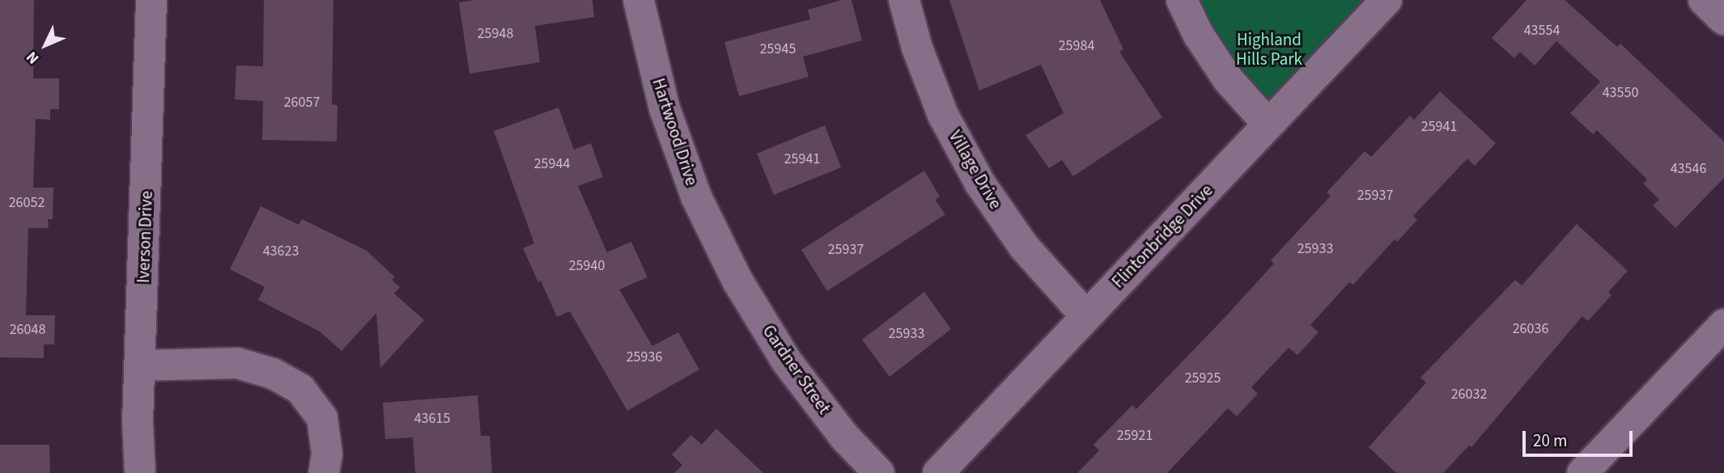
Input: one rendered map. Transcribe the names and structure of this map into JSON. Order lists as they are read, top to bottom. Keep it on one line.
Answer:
{"streets":{"street":["Hartwood Drive","Village Drive","Flintonbridge Drive","Iverson Drive","Gardner Street"]},"crossings":[["Hartwood Drive","Gardner Street"],["Village Drive","Flintonbridge Drive"]],"parks":["Highland Hills Park"],"house_numbers":["43554","25948","25984","25945","43550","26057","25941","25941","25944","43546","25937","26052","25933","25937","43623","25940","26036","26048","25933","25936","25925","26032","43615","25921"],"scale_bar":"20 m","north":"bottom left"}
